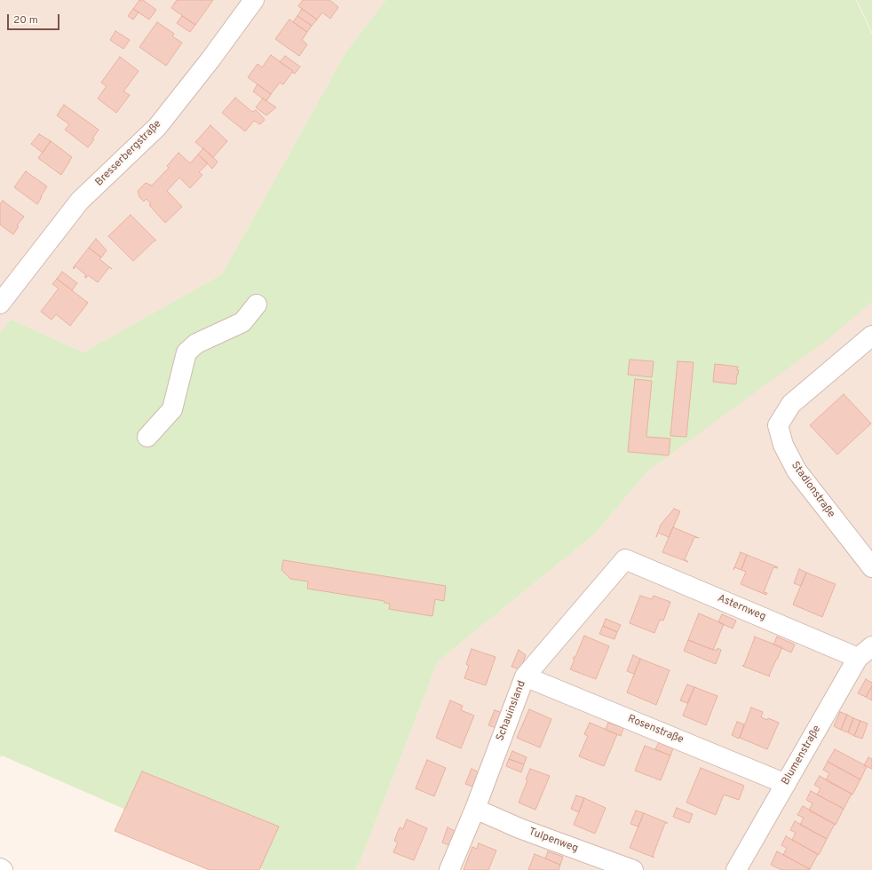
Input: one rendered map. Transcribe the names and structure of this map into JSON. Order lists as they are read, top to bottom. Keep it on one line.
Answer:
{"streets":{"street":["Bresserbergstraße","Stadionstraße","Asternweg","Schauinsland","Rosenstraße","Blumenstraße","Tulpenweg"]},"crossings":[["Asternweg","Schauinsland"],["Asternweg","Blumenstraße"],["Schauinsland","Rosenstraße"],["Schauinsland","Tulpenweg"],["Rosenstraße","Blumenstraße"]],"scale_bar":"20 m"}
